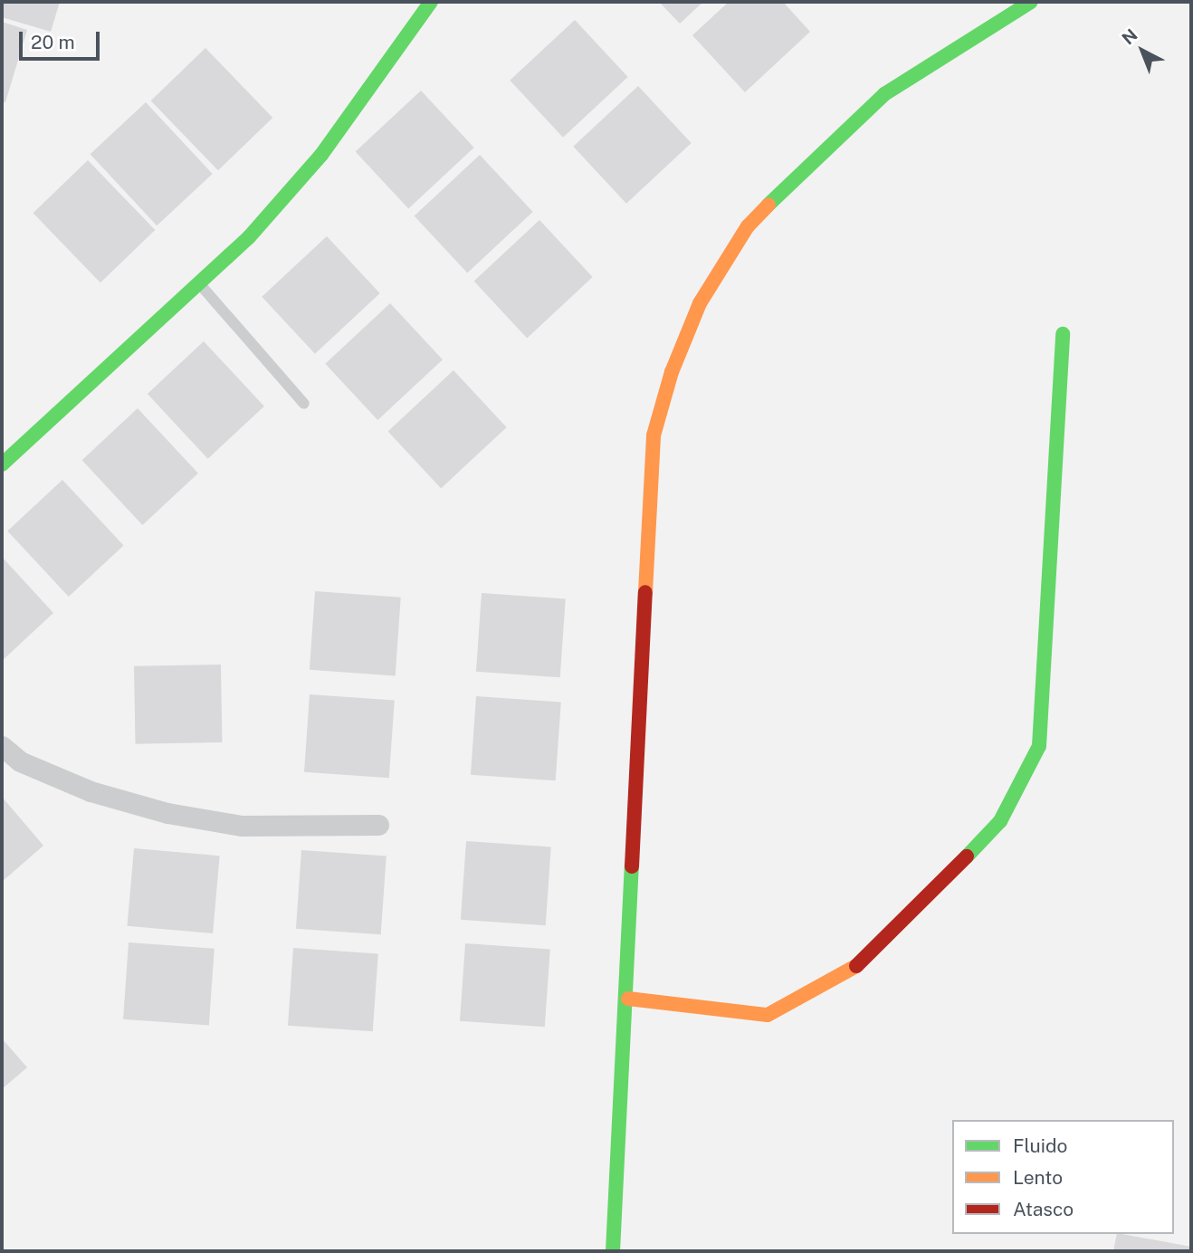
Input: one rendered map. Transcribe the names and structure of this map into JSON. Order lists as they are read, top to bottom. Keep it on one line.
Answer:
{"legend":["Fluido","Lento","Atasco"],"scale_bar":"20 m","north":"top left"}
